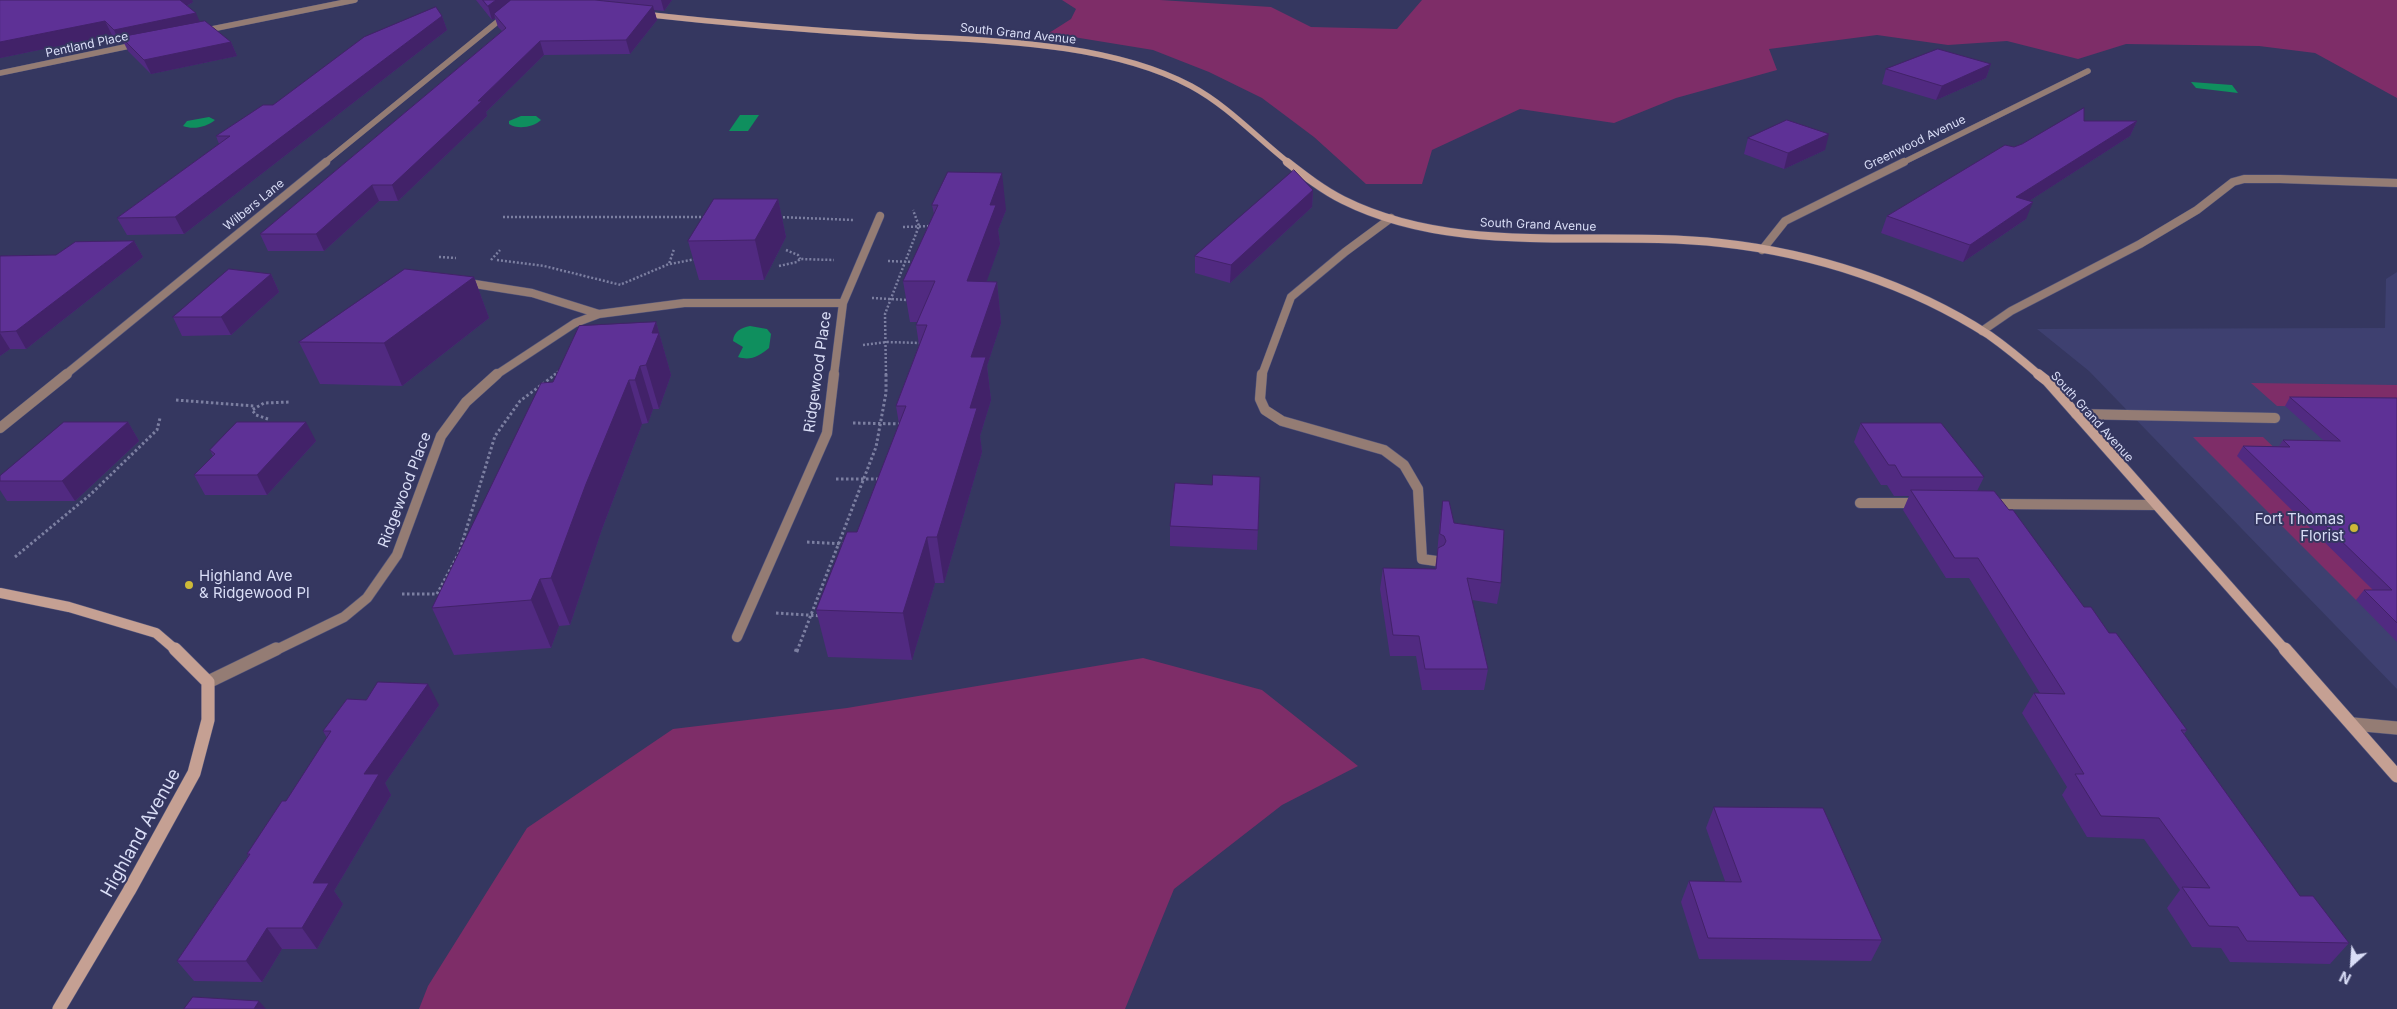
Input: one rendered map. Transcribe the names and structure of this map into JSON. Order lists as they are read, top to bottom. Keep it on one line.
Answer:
{"streets":{"main road":["South Grand Avenue","Highland Avenue"],"street":["Pentland Place","Greenwood Avenue","Wilbers Lane","Ridgewood Place"]},"crossings":[["South Grand Avenue","Greenwood Avenue"],["Ridgewood Place","Highland Avenue"]],"places":["Fort Thomas Florist","Highland Ave & Ridgewood Pl"],"north":"bottom left"}
